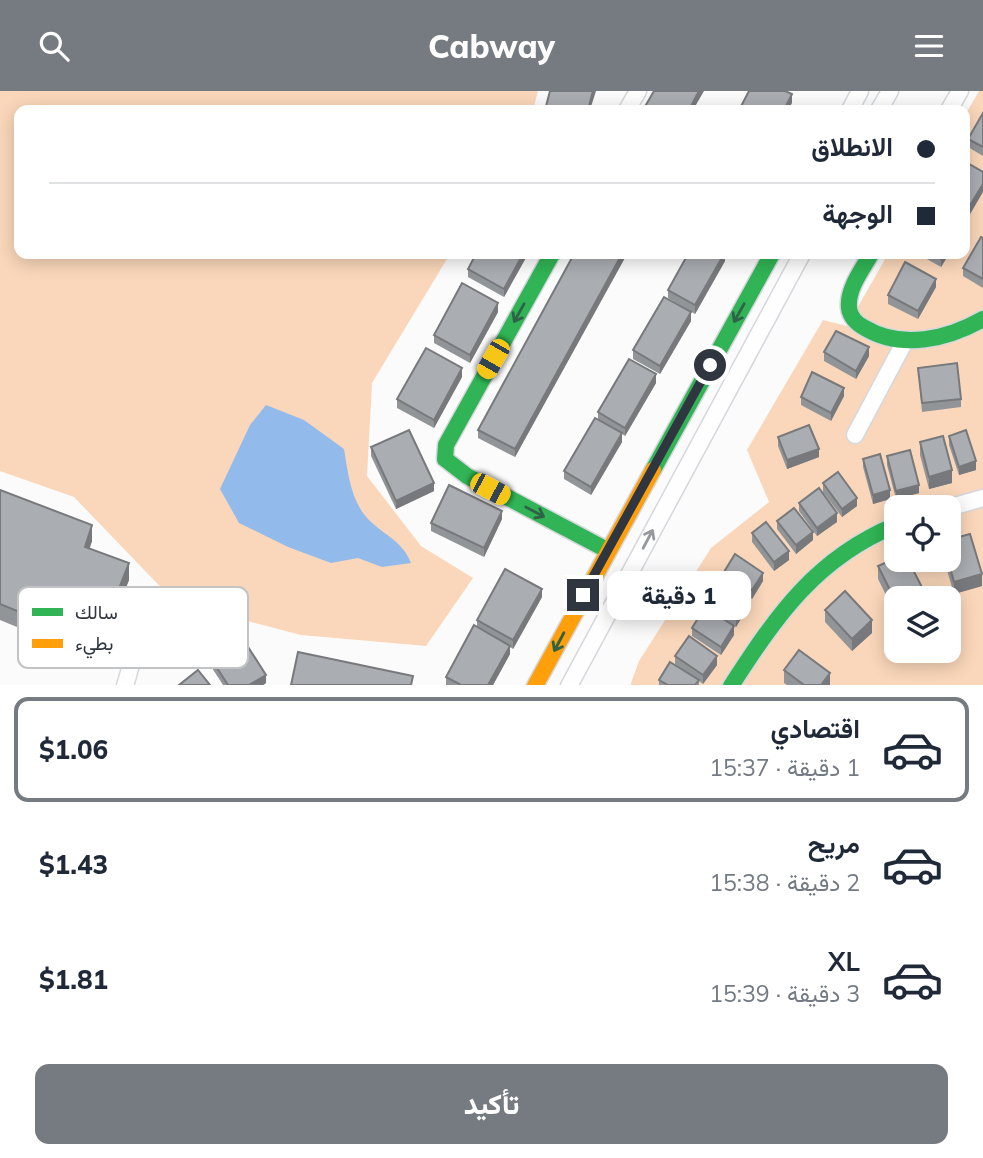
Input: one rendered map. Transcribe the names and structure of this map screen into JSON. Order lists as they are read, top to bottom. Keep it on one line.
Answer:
{"legend":["سالك","بطيء"],"page":{"header":"Cabway","banner":["الانطلاق","الوجهة"],"bubble":"1 دقيقة","list":[{"name":"اقتصادي","note":"1 دقيقة · 15:37","value":"$1.06"},{"name":"مريح","note":"2 دقيقة · 15:38","value":"$1.43"},{"name":"XL","note":"3 دقيقة · 15:39","value":"$1.81"}],"buttons":"تأكيد"}}
